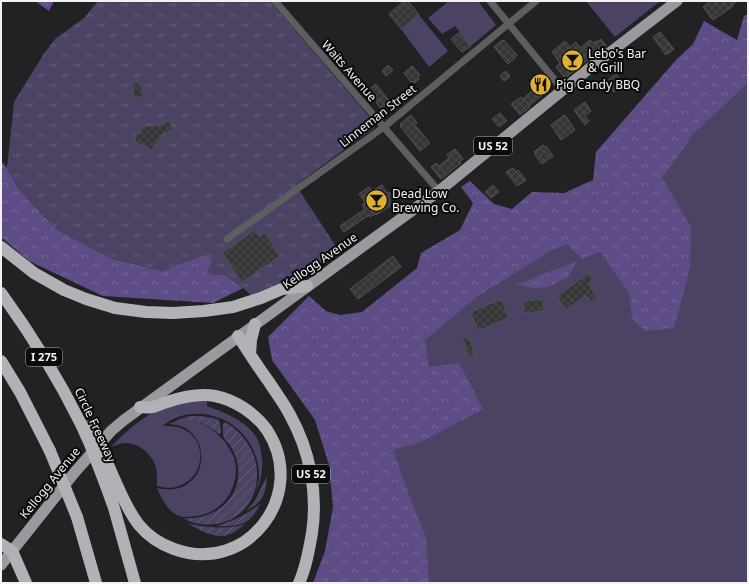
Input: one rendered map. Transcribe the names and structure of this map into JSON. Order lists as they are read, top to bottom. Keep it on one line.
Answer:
{"streets":{"highway":["US 52","I 275","Circle Freeway"],"main road":["Kellogg Avenue"],"street":["Waits Avenue","Linneman Street"]},"crossings":[["Waits Avenue","Linneman Street"],["Waits Avenue","Kellogg Avenue"],["US 52","Kellogg Avenue"]],"places":{"bar":["Lebo's Bar & Grill","Dead Low Brewing Co."],"restaurant":["Pig Candy BBQ"]}}
